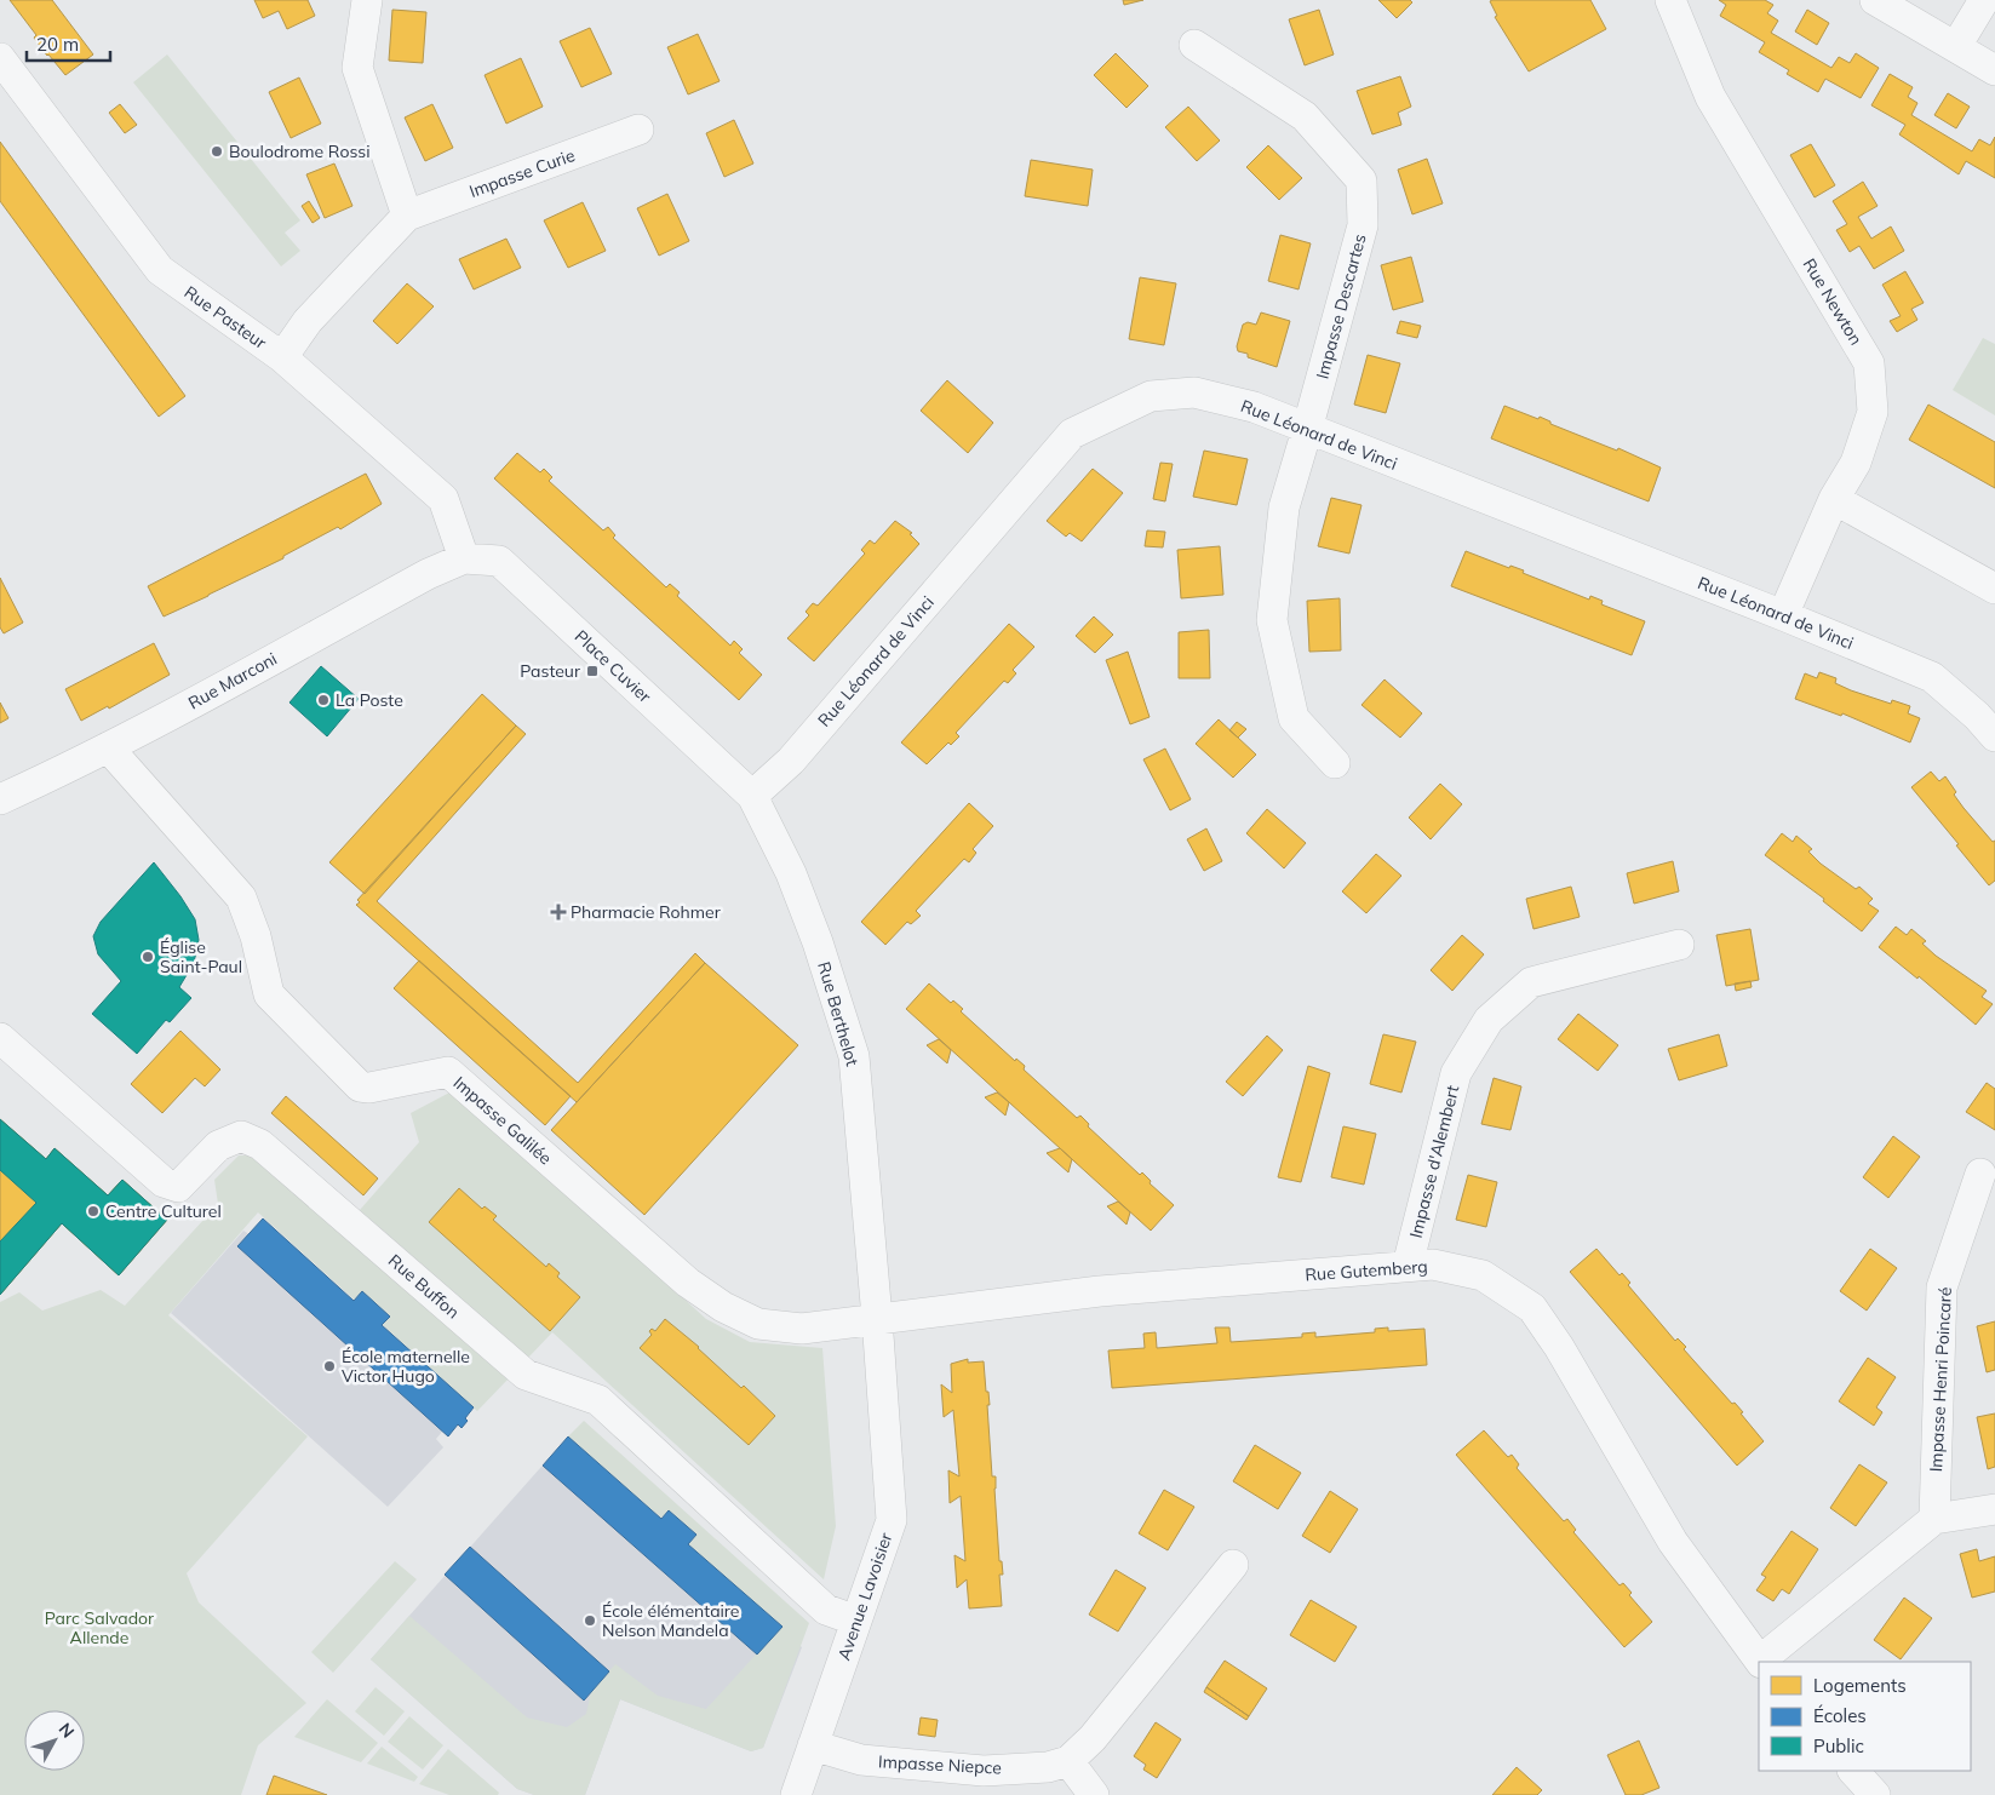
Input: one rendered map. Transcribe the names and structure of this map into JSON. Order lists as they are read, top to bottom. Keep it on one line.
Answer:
{"streets":{"street":["Impasse Curie","Rue Newton","Impasse Descartes","Rue Pasteur","Rue Léonard de Vinci","Place Cuvier","Rue Marconi","Rue Berthelot","Impasse Galilée","Impasse d'Alembert","Rue Gutemberg","Rue Buffon","Impasse Henri Poincaré","Avenue Lavoisier","Impasse Niepce"]},"crossings":[["Impasse Curie","Rue Pasteur"],["Rue Newton","Rue Léonard de Vinci"],["Impasse Descartes","Rue Léonard de Vinci"],["Rue Pasteur","Place Cuvier"],["Rue Pasteur","Rue Marconi"],["Rue Léonard de Vinci","Place Cuvier"],["Rue Léonard de Vinci","Rue Berthelot"],["Place Cuvier","Rue Marconi"],["Place Cuvier","Rue Berthelot"],["Rue Marconi","Impasse Galilée"],["Rue Berthelot","Impasse Galilée"],["Rue Berthelot","Rue Gutemberg"],["Rue Berthelot","Avenue Lavoisier"],["Impasse Galilée","Rue Gutemberg"],["Impasse Galilée","Avenue Lavoisier"],["Impasse d'Alembert","Rue Gutemberg"],["Rue Gutemberg","Avenue Lavoisier"],["Rue Buffon","Avenue Lavoisier"],["Avenue Lavoisier","Impasse Niepce"]],"parks":["Parc Salvador Allende"],"places":{"other":["Boulodrome Rossi","La Poste","Église Saint-Paul","Centre Culturel","École maternelle Victor Hugo","École élémentaire Nelson Mandela"],"transit":["Pasteur"],"health":["Pharmacie Rohmer"]},"legend":["Logements","Écoles","Public"],"scale_bar":"20 m","north":"top right"}
